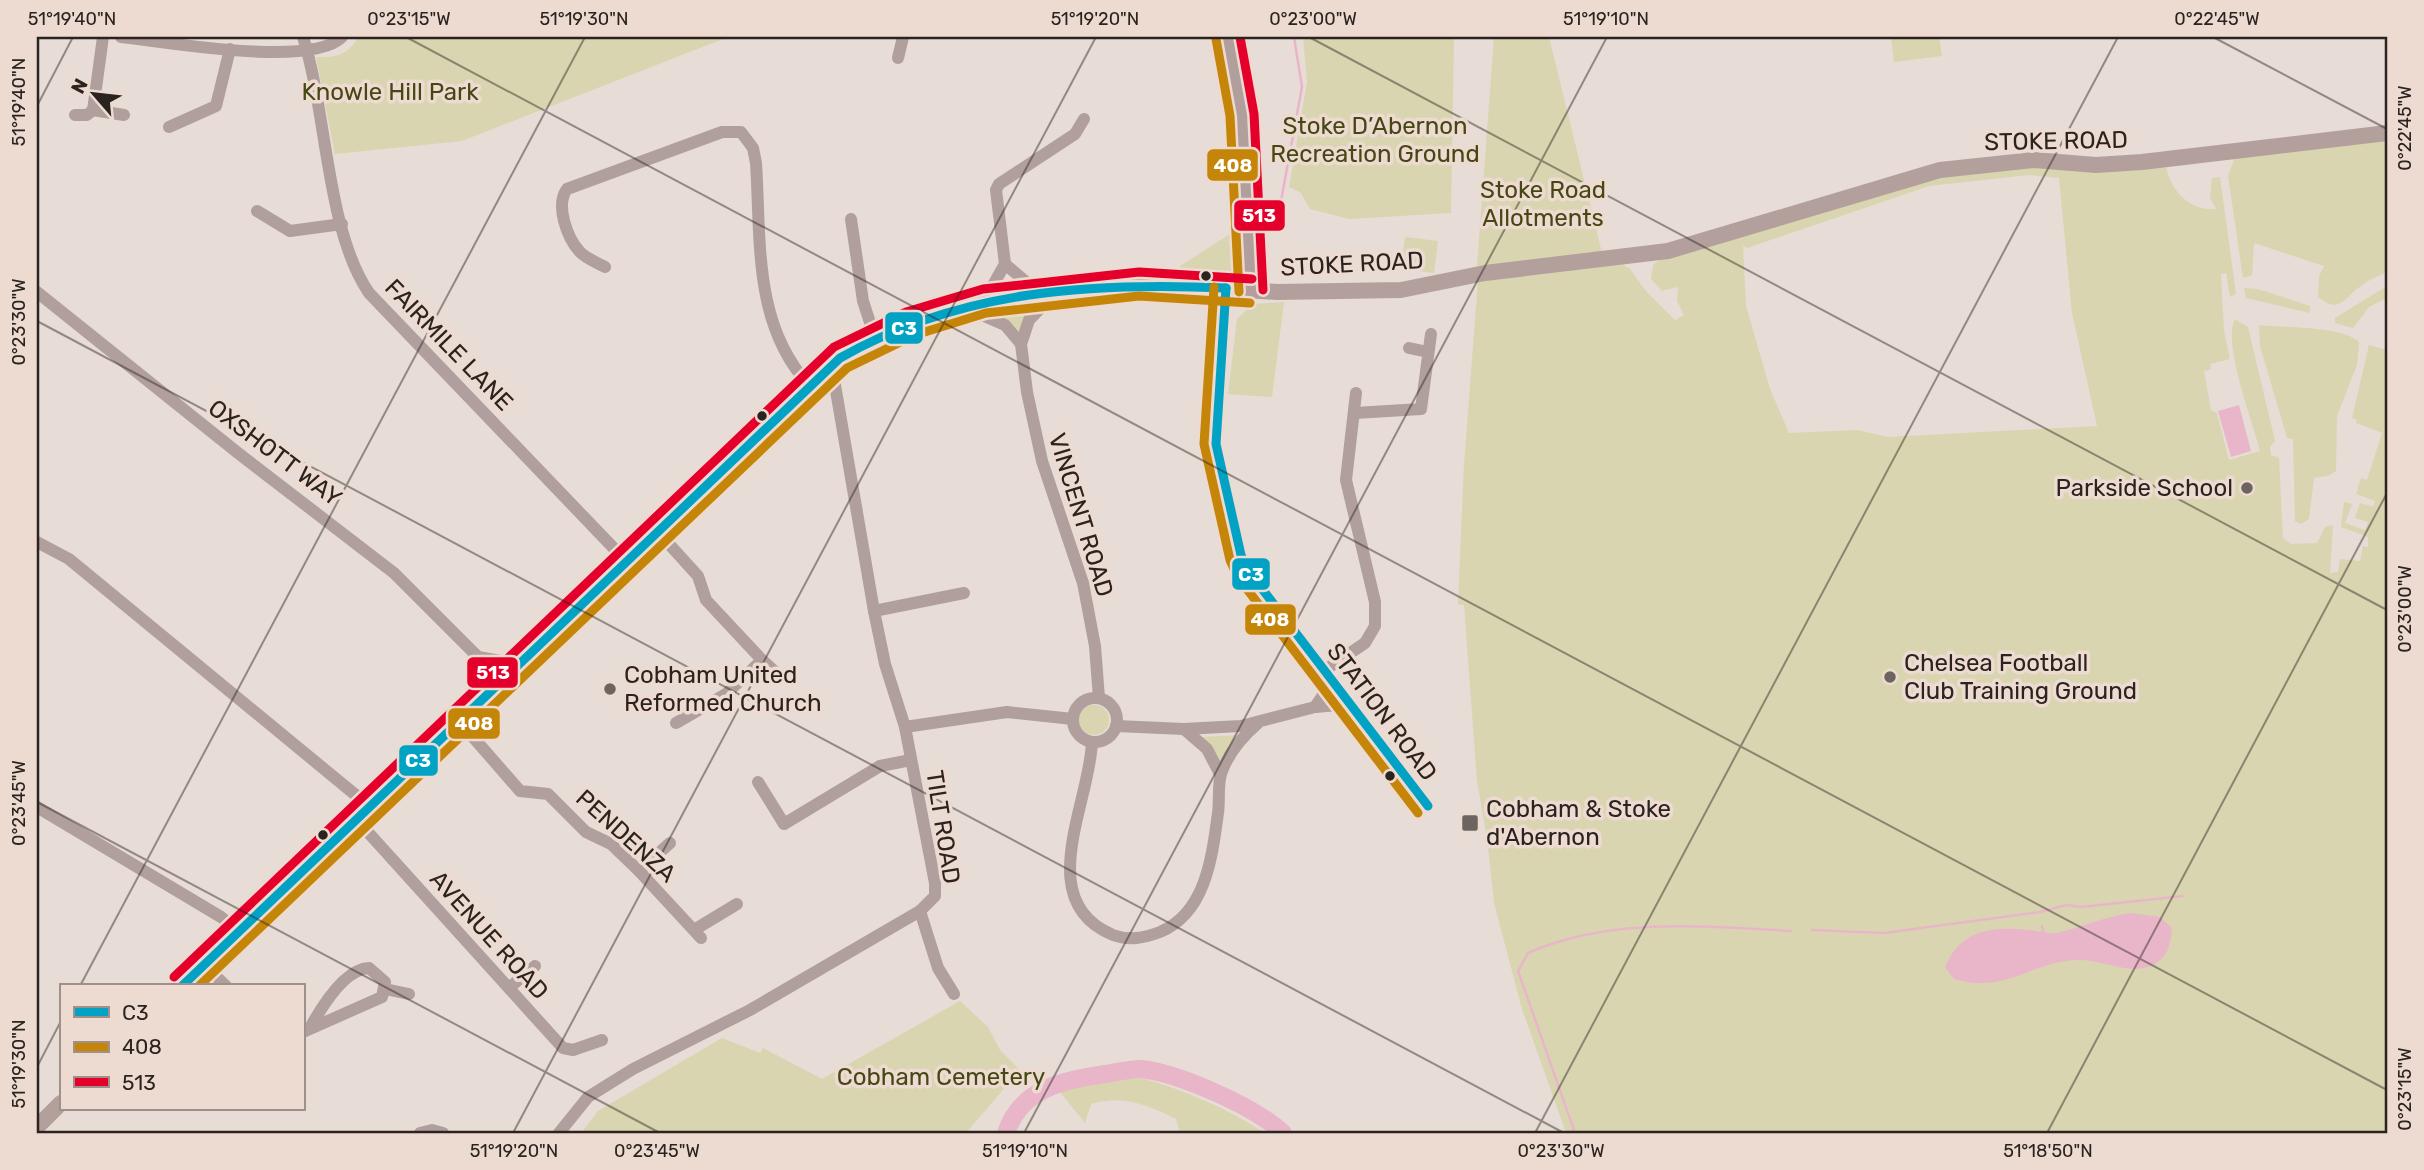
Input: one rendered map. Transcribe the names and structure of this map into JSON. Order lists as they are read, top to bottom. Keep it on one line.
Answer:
{"streets":{"main road":["STOKE ROAD"],"street":["FAIRMILE LANE","OXSHOTT WAY","VINCENT ROAD","STATION ROAD","TILT ROAD","PENDENZA","AVENUE ROAD"]},"crossings":[["STOKE ROAD","FAIRMILE LANE"],["STOKE ROAD","STATION ROAD"],["STOKE ROAD","TILT ROAD"],["STOKE ROAD","PENDENZA"],["STOKE ROAD","AVENUE ROAD"]],"parks":["Knowle Hill Park","Stoke D’Abernon Recreation Ground","Stoke Road Allotments","Cobham Cemetery"],"places":{"other":["Parkside School","Chelsea Football Club Training Ground","Cobham United Reformed Church"],"transit":["Cobham & Stoke d'Abernon"]},"lines":["transit line 513","transit line 408","transit line C3"],"legend":["C3","408","513"],"north":"top left","coordinates":["51°19'40\"N","0°23'15\"W","51°19'30\"N","51°19'20\"N","0°23'00\"W","51°19'10\"N","0°22'45\"W","0°23'30\"W","0°23'45\"W","51°18'50\"N"]}
